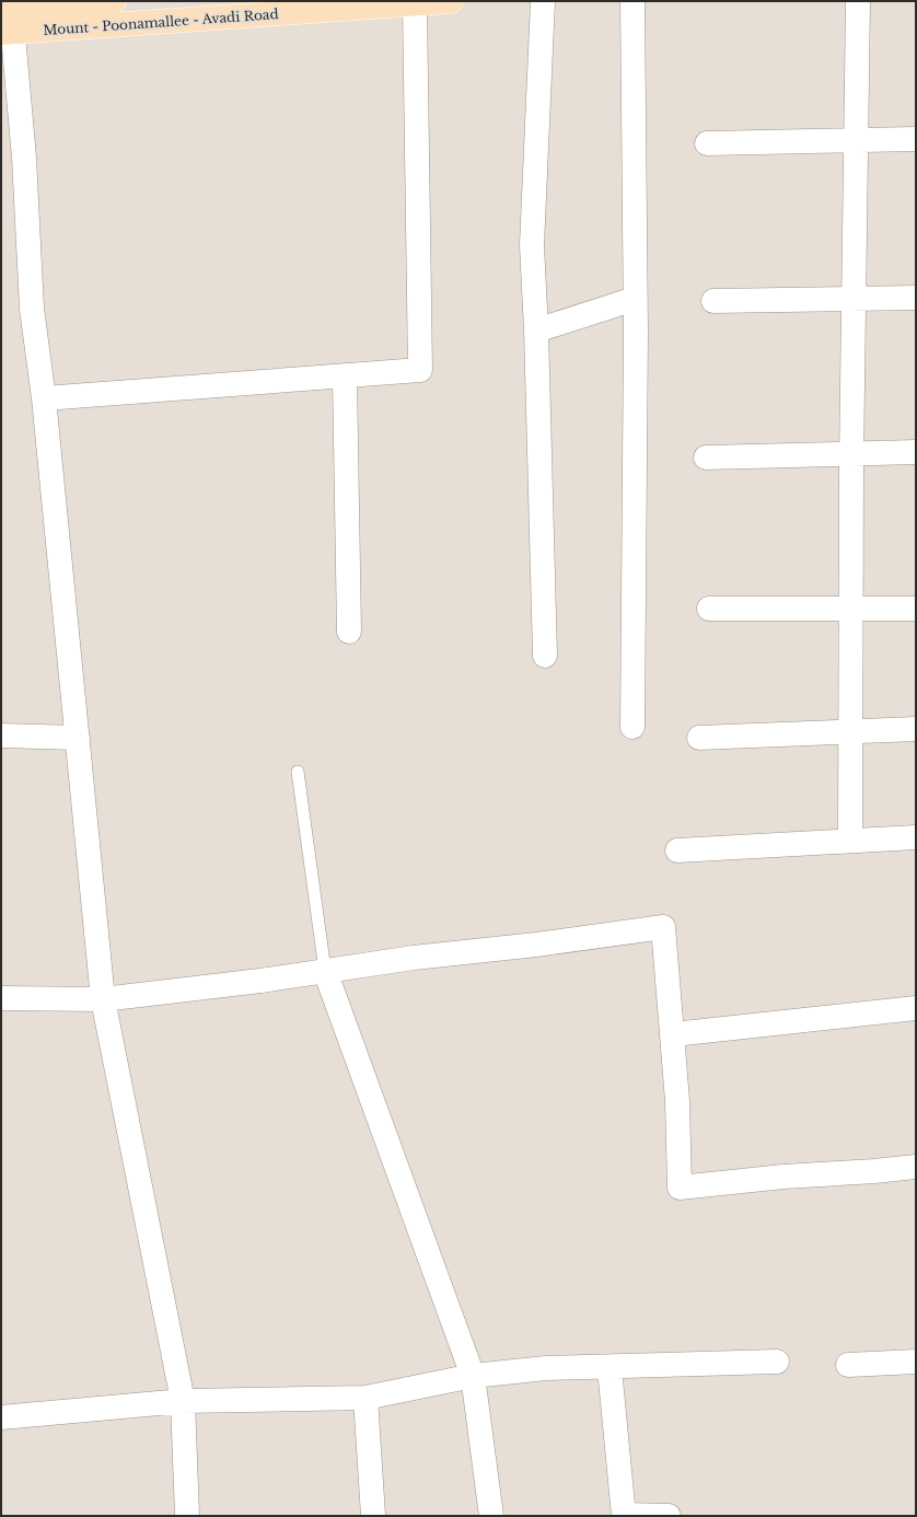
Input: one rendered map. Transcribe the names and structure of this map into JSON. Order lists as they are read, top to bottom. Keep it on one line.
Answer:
{"streets":{"main road":["Mount - Poonamallee - Avadi Road"]}}
